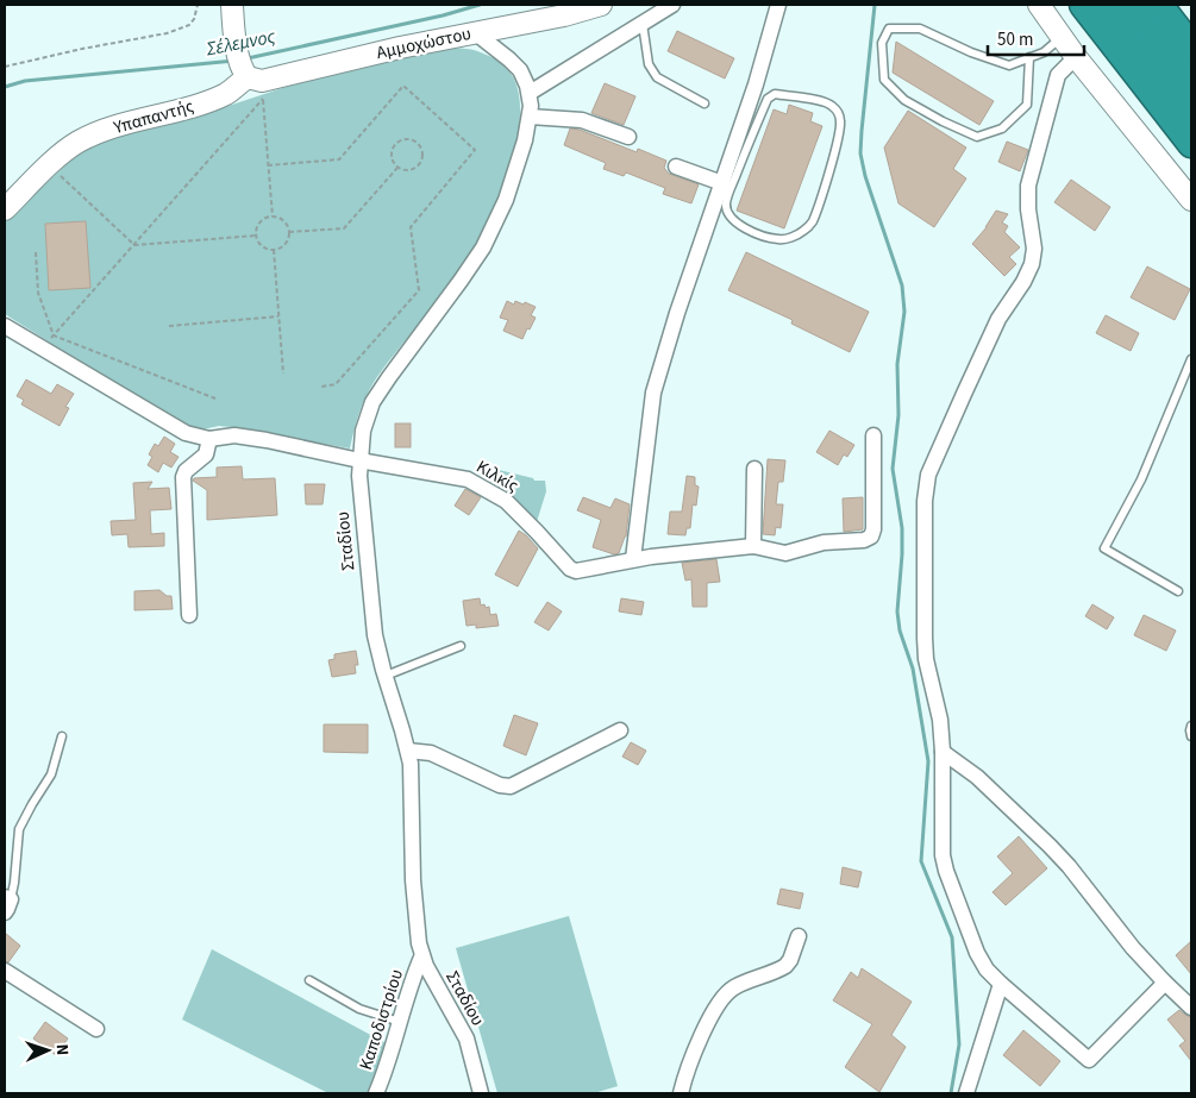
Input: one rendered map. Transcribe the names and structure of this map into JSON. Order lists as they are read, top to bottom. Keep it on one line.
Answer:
{"streets":{"street":["Αμμοχώστου","Υπαπαντής","Κιλκίς","Σταδίου","Καποδιστρίου"]},"crossings":[["Αμμοχώστου","Υπαπαντής"],["Αμμοχώστου","Σταδίου"],["Κιλκίς","Σταδίου"],["Σταδίου","Καποδιστρίου"]],"water":["Σέλεμνος"],"scale_bar":"50 m","north":"right"}
